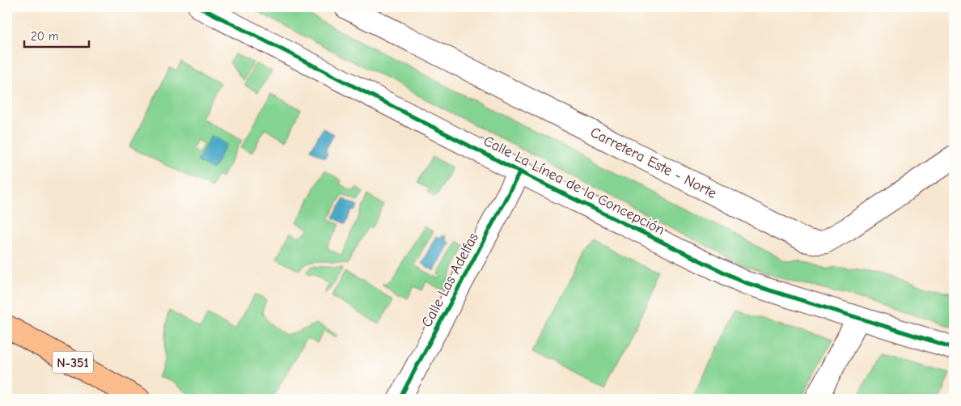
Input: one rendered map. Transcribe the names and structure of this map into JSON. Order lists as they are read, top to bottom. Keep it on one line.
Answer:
{"streets":{"highway":["N-351"],"street":["Carretera Este - Norte","Calle La Línea de la Concepción","Calle Las Adelfas"]},"crossings":[["Calle La Línea de la Concepción","Calle Las Adelfas"]],"scale_bar":"20 m"}
